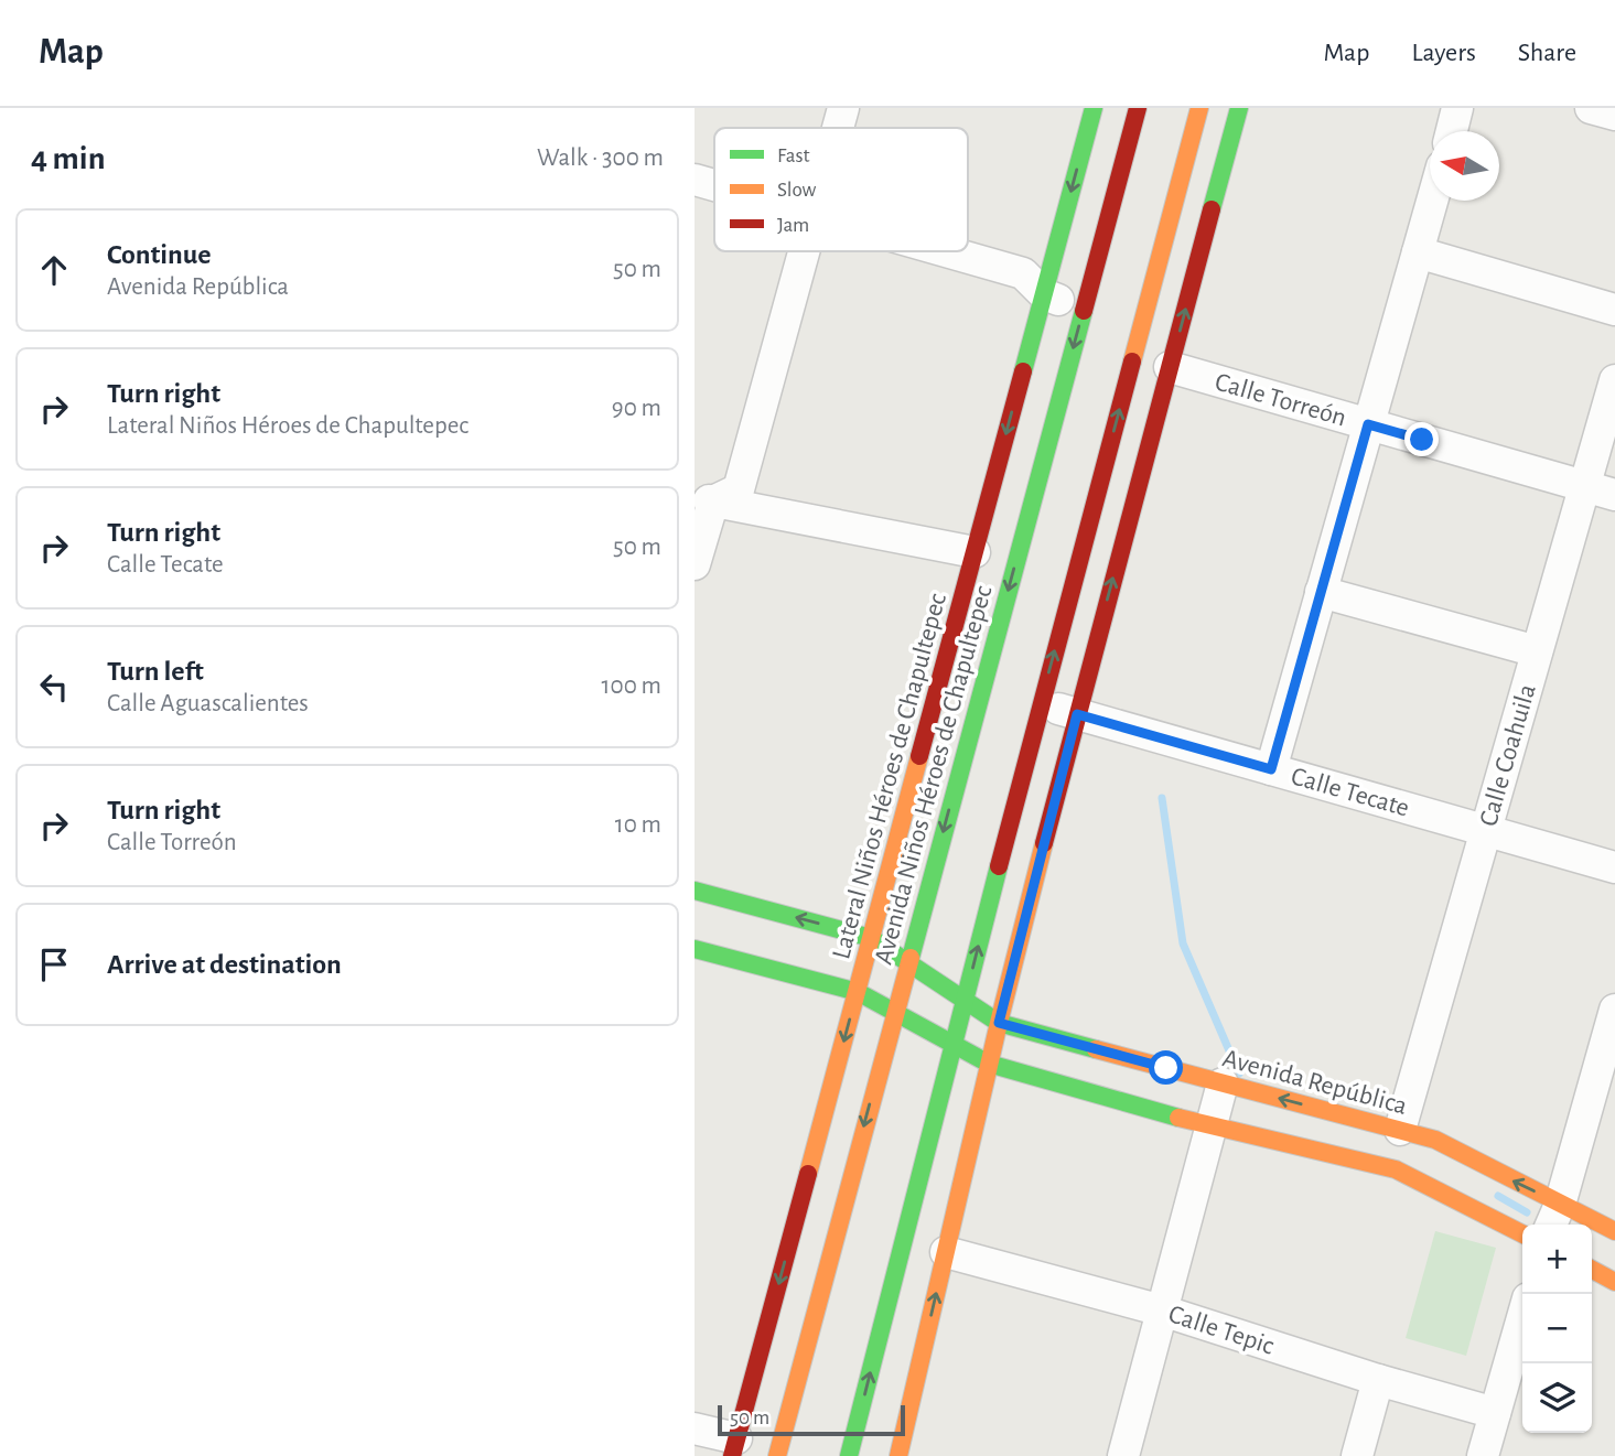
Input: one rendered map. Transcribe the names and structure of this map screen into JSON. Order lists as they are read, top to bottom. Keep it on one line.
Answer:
{"streets":{"street":["Calle Torreón","Calle Coahuila","Avenida Niños Héroes de Chapultepec","Lateral Niños Héroes de Chapultepec","Calle Tecate","Avenida República","Calle Tepic"]},"crossings":[["Calle Torreón","Calle Coahuila"],["Calle Coahuila","Calle Tecate"],["Calle Coahuila","Avenida República"],["Avenida Niños Héroes de Chapultepec","Avenida República"],["Lateral Niños Héroes de Chapultepec","Avenida República"]],"legend":["Fast","Slow","Jam"],"scale_bar":"50 m","north":"left","page":{"header":"Map","nav":["Map","Layers","Share"],"heading":["4 min","Walk · 300 m"],"list":[["Continue","Avenida República","50 m"],["Turn right","Lateral Niños Héroes de Chapultepec","90 m"],["Turn right","Calle Tecate","50 m"],["Turn left","Calle Aguascalientes","100 m"],["Turn right","Calle Torreón","10 m"],"Arrive at destination"],"map_buttons":["+","−"],"scale":"50 m"}}
